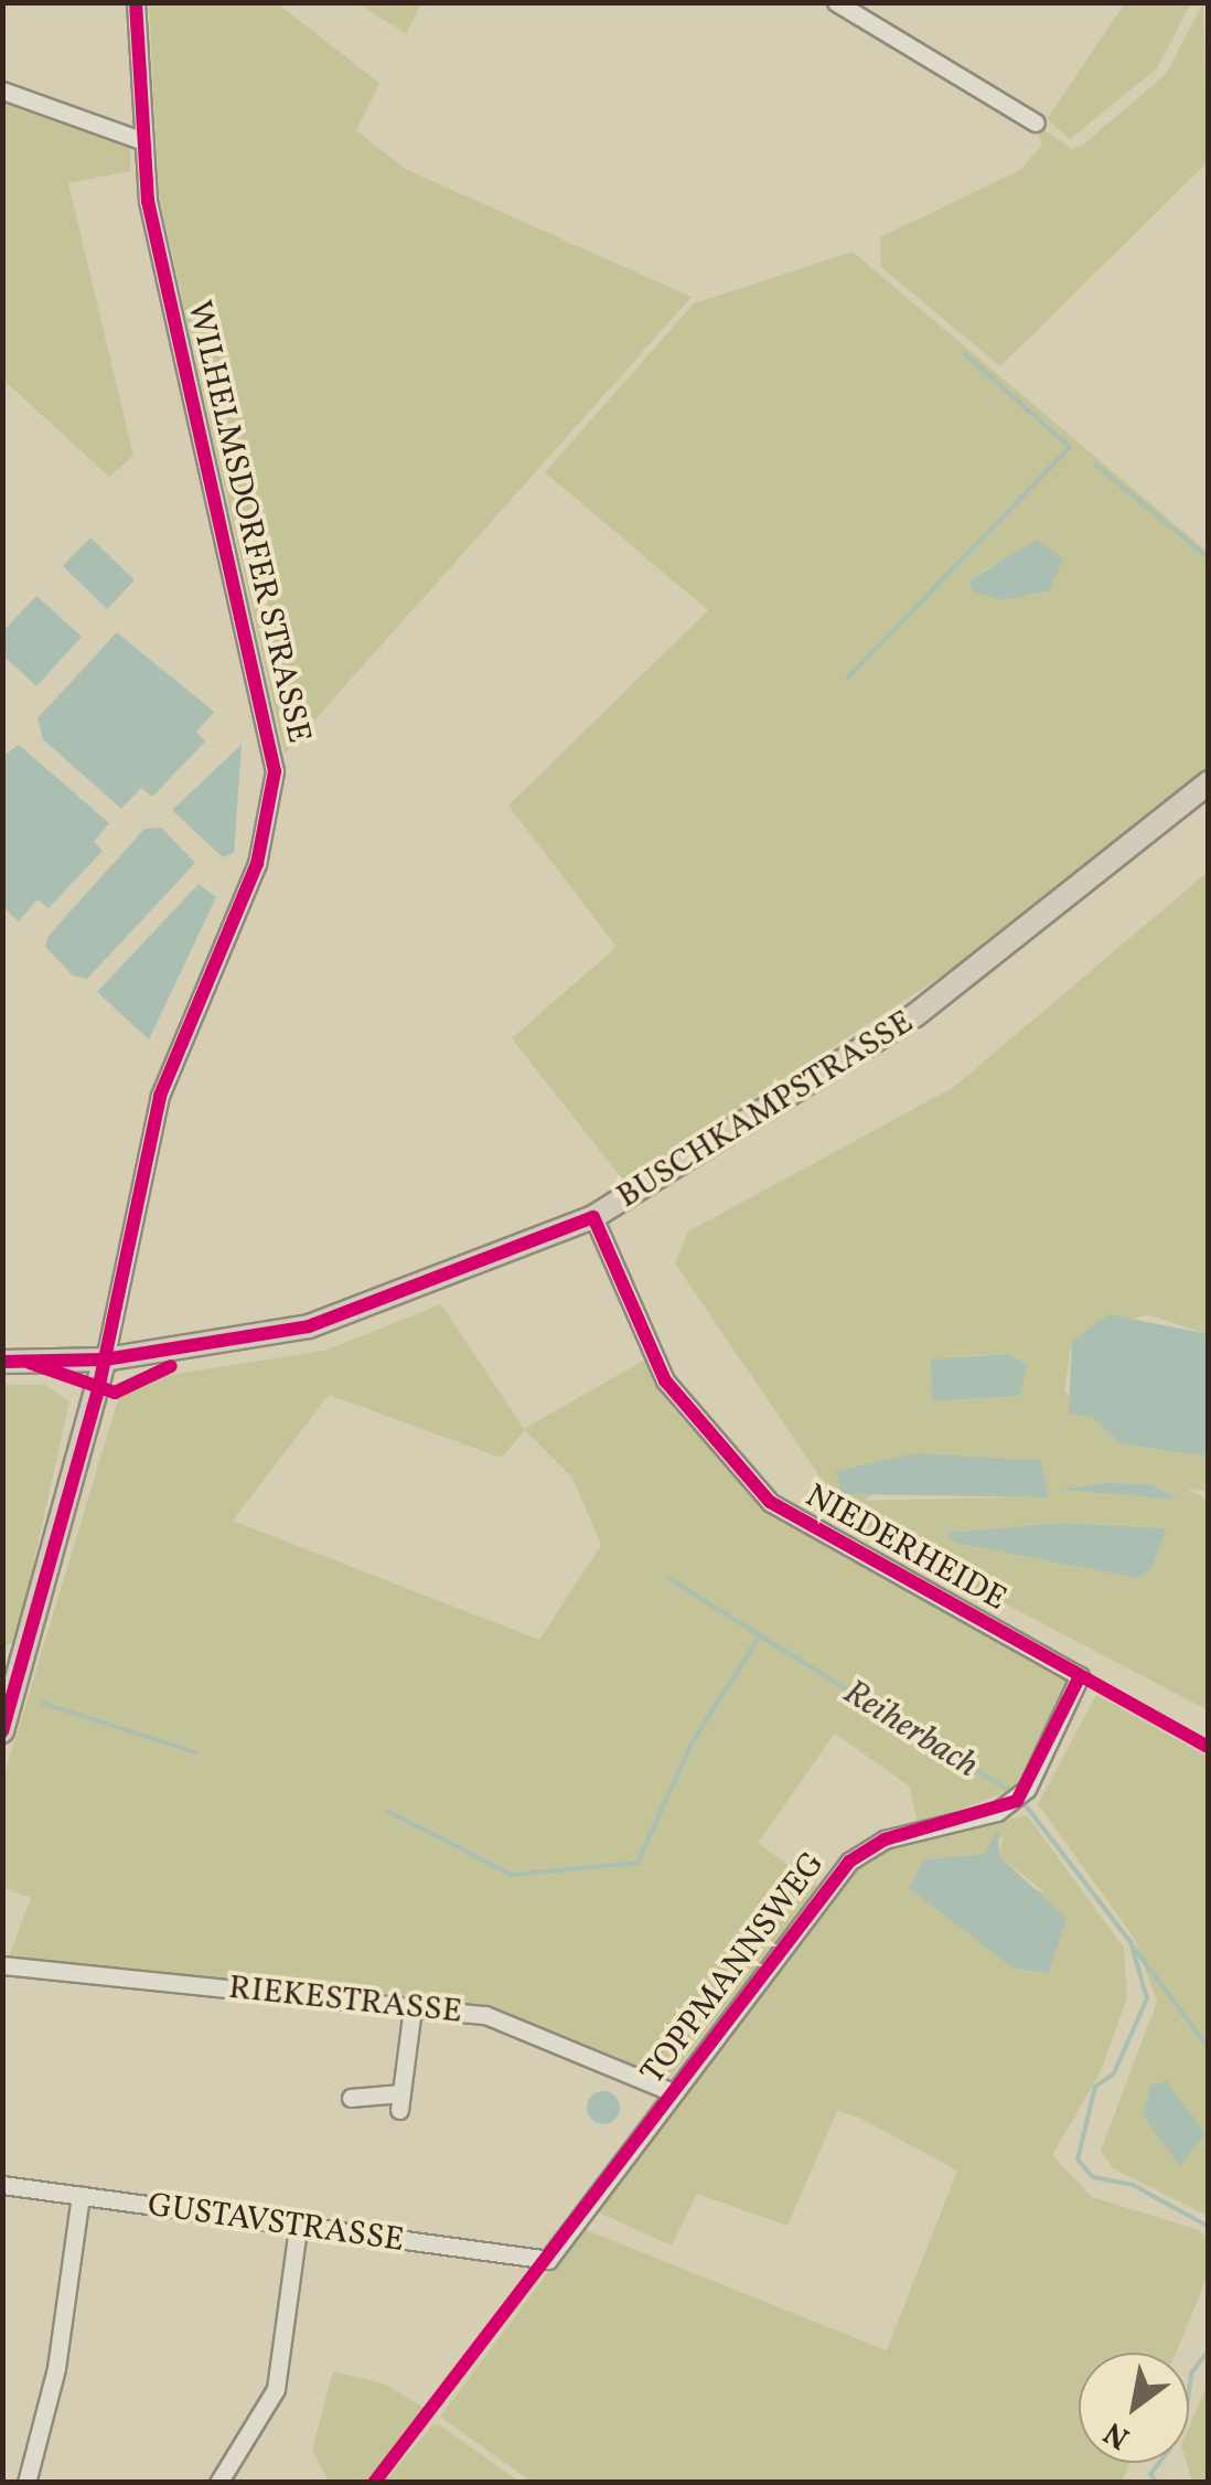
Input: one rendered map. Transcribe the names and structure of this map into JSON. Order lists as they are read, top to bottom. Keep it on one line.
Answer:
{"streets":{"main road":["BUSCHKAMPSTRASSE"],"street":["WILHELMSDORFER STRASSE","NIEDERHEIDE","TOPPMANNSWEG","RIEKESTRASSE","GUSTAVSTRASSE"]},"crossings":[["WILHELMSDORFER STRASSE","BUSCHKAMPSTRASSE"],["BUSCHKAMPSTRASSE","NIEDERHEIDE"],["NIEDERHEIDE","TOPPMANNSWEG"],["TOPPMANNSWEG","RIEKESTRASSE"],["TOPPMANNSWEG","GUSTAVSTRASSE"]],"water":["Reiherbach"],"north":"bottom left"}
